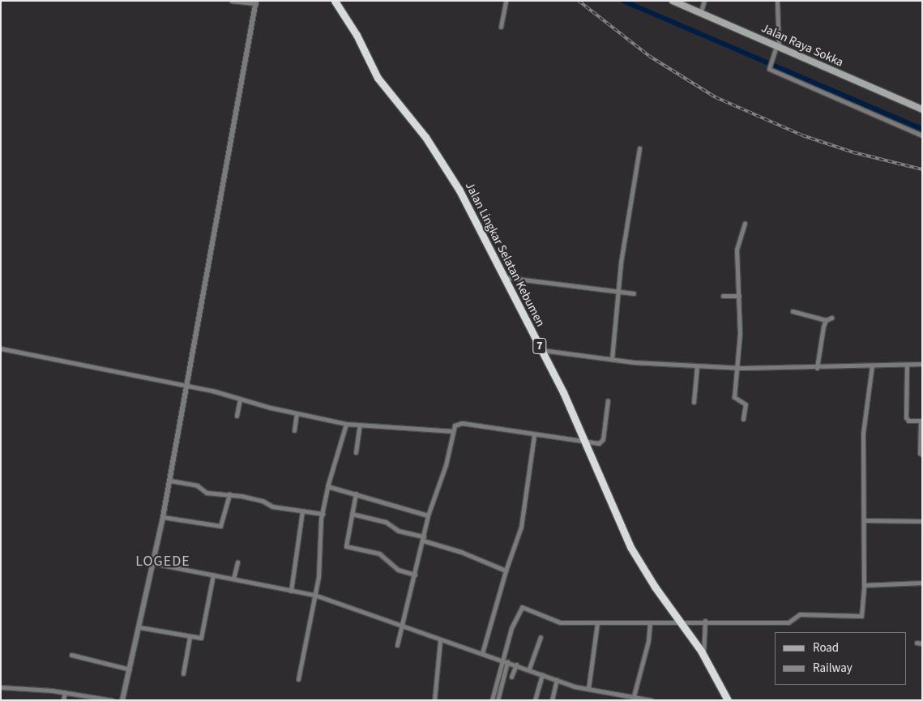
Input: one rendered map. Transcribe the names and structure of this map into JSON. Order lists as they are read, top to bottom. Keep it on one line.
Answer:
{"streets":{"highway":["Jalan Lingkar Selatan Kebumen","7"],"main road":["Jalan Raya Sokka"]},"districts":["LOGEDE"],"legend":["Road","Railway"]}
